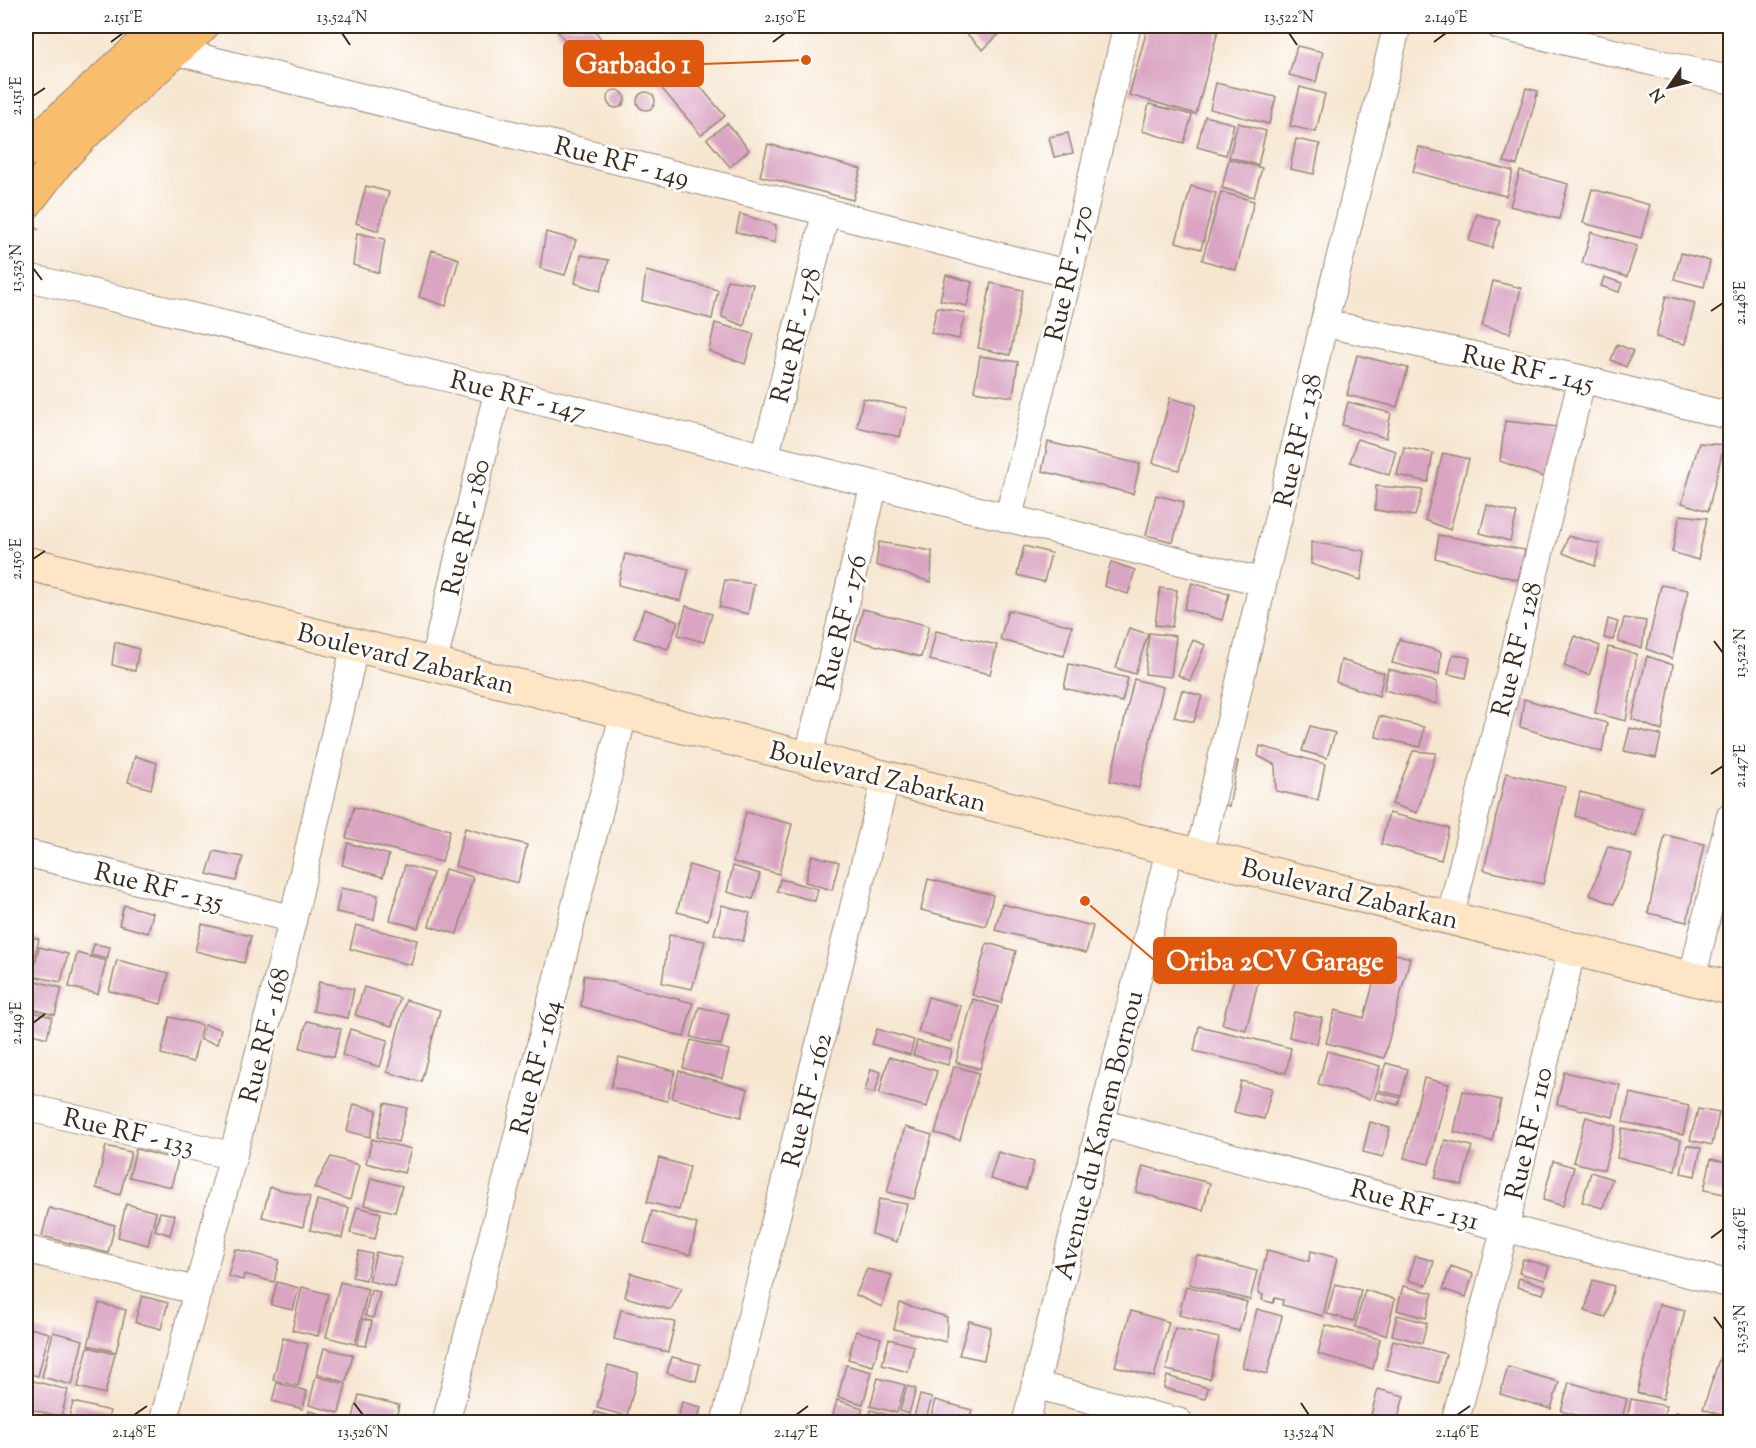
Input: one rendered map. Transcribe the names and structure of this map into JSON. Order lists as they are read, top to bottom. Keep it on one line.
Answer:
{"streets":{"street":["Rue RF - 149","Rue RF - 170","Rue RF - 178","Rue RF - 145","Rue RF - 147","Rue RF - 138","Rue RF - 180","Rue RF - 176","Rue RF - 128","Boulevard Zabarkan","Rue RF - 135","Rue RF - 168","Rue RF - 164","Rue RF - 162","Rue RF - 133","Rue RF - 110","Avenue du Kanem Bornou","Rue RF - 131"]},"crossings":[["Rue RF - 149","Rue RF - 170"],["Rue RF - 149","Rue RF - 178"],["Rue RF - 170","Rue RF - 147"],["Rue RF - 178","Rue RF - 147"],["Rue RF - 145","Rue RF - 138"],["Rue RF - 145","Rue RF - 128"],["Rue RF - 147","Rue RF - 138"],["Rue RF - 147","Rue RF - 180"],["Rue RF - 147","Rue RF - 176"],["Rue RF - 138","Boulevard Zabarkan"],["Rue RF - 138","Avenue du Kanem Bornou"],["Rue RF - 180","Boulevard Zabarkan"],["Rue RF - 176","Boulevard Zabarkan"],["Rue RF - 128","Boulevard Zabarkan"],["Boulevard Zabarkan","Rue RF - 168"],["Boulevard Zabarkan","Rue RF - 164"],["Boulevard Zabarkan","Rue RF - 162"],["Boulevard Zabarkan","Rue RF - 110"],["Boulevard Zabarkan","Avenue du Kanem Bornou"],["Rue RF - 135","Rue RF - 168"],["Rue RF - 168","Rue RF - 133"],["Rue RF - 110","Rue RF - 131"],["Avenue du Kanem Bornou","Rue RF - 131"]],"places":["Garbado 1","Oriba 2CV Garage"],"north":"bottom left","coordinates":["2.151°E","13.524°N","2.150°E","13.522°N","2.149°E","13.525°N","2.148°E","2.147°E","2.146°E","13.523°N","13.526°N"]}
